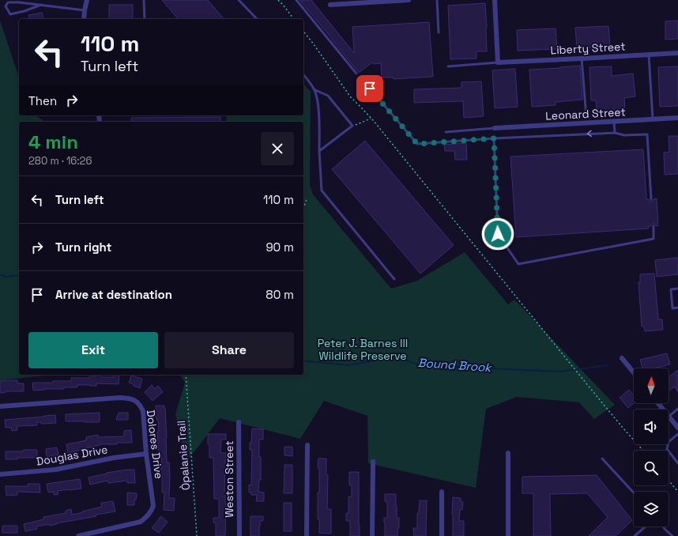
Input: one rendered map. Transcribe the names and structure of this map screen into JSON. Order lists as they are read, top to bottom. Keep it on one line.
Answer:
{"streets":{"street":["Liberty Street","Leonard Street","Dolores Drive","Douglas Drive","Weston Street"],"path":["Òpalanie Trail"]},"crossings":[["Dolores Drive","Douglas Drive"]],"water":["Bound Brook"],"parks":["Peter J. Barnes III Wildlife Preserve"],"north":"top","page":{"turn":["110 m","Turn left"],"then":"Then","heading":["4 min","280 m · 16:26"],"list":[{"name":"Turn left","value":"110 m"},{"name":"Turn right","value":"90 m"},{"name":"Arrive at destination","value":"80 m"}],"buttons":["Exit","Share"]}}
